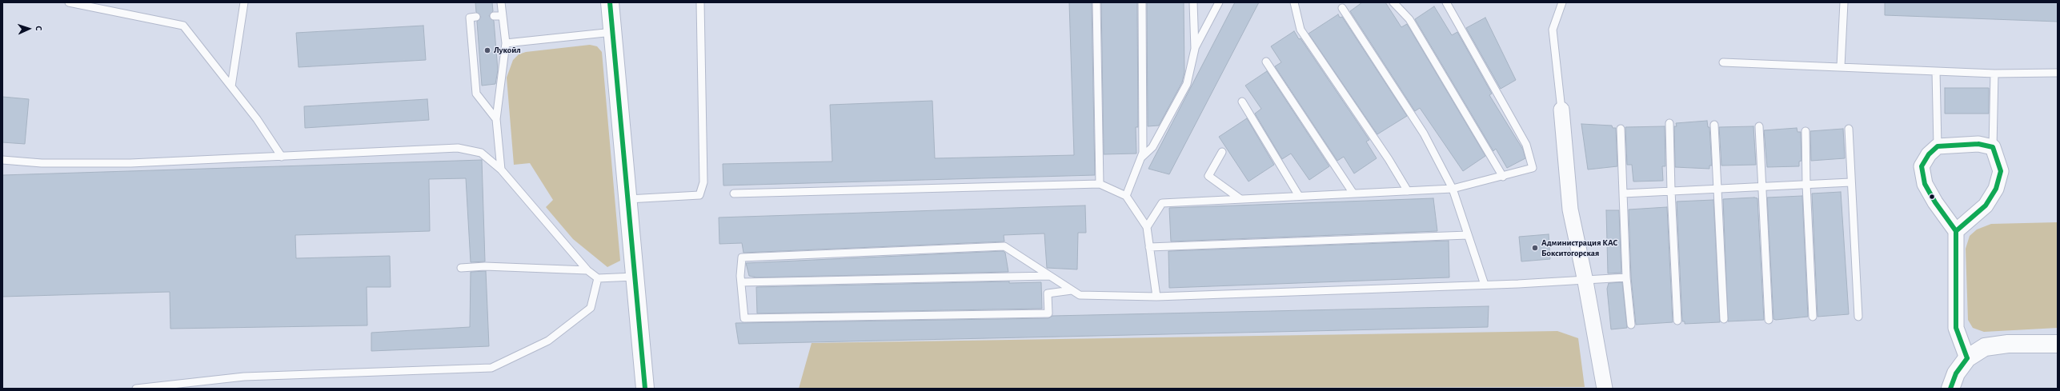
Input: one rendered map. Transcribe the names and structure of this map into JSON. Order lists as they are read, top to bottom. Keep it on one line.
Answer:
{"places":["Лукойл","Администрация КАС Бокситогорская"],"north":"right"}
